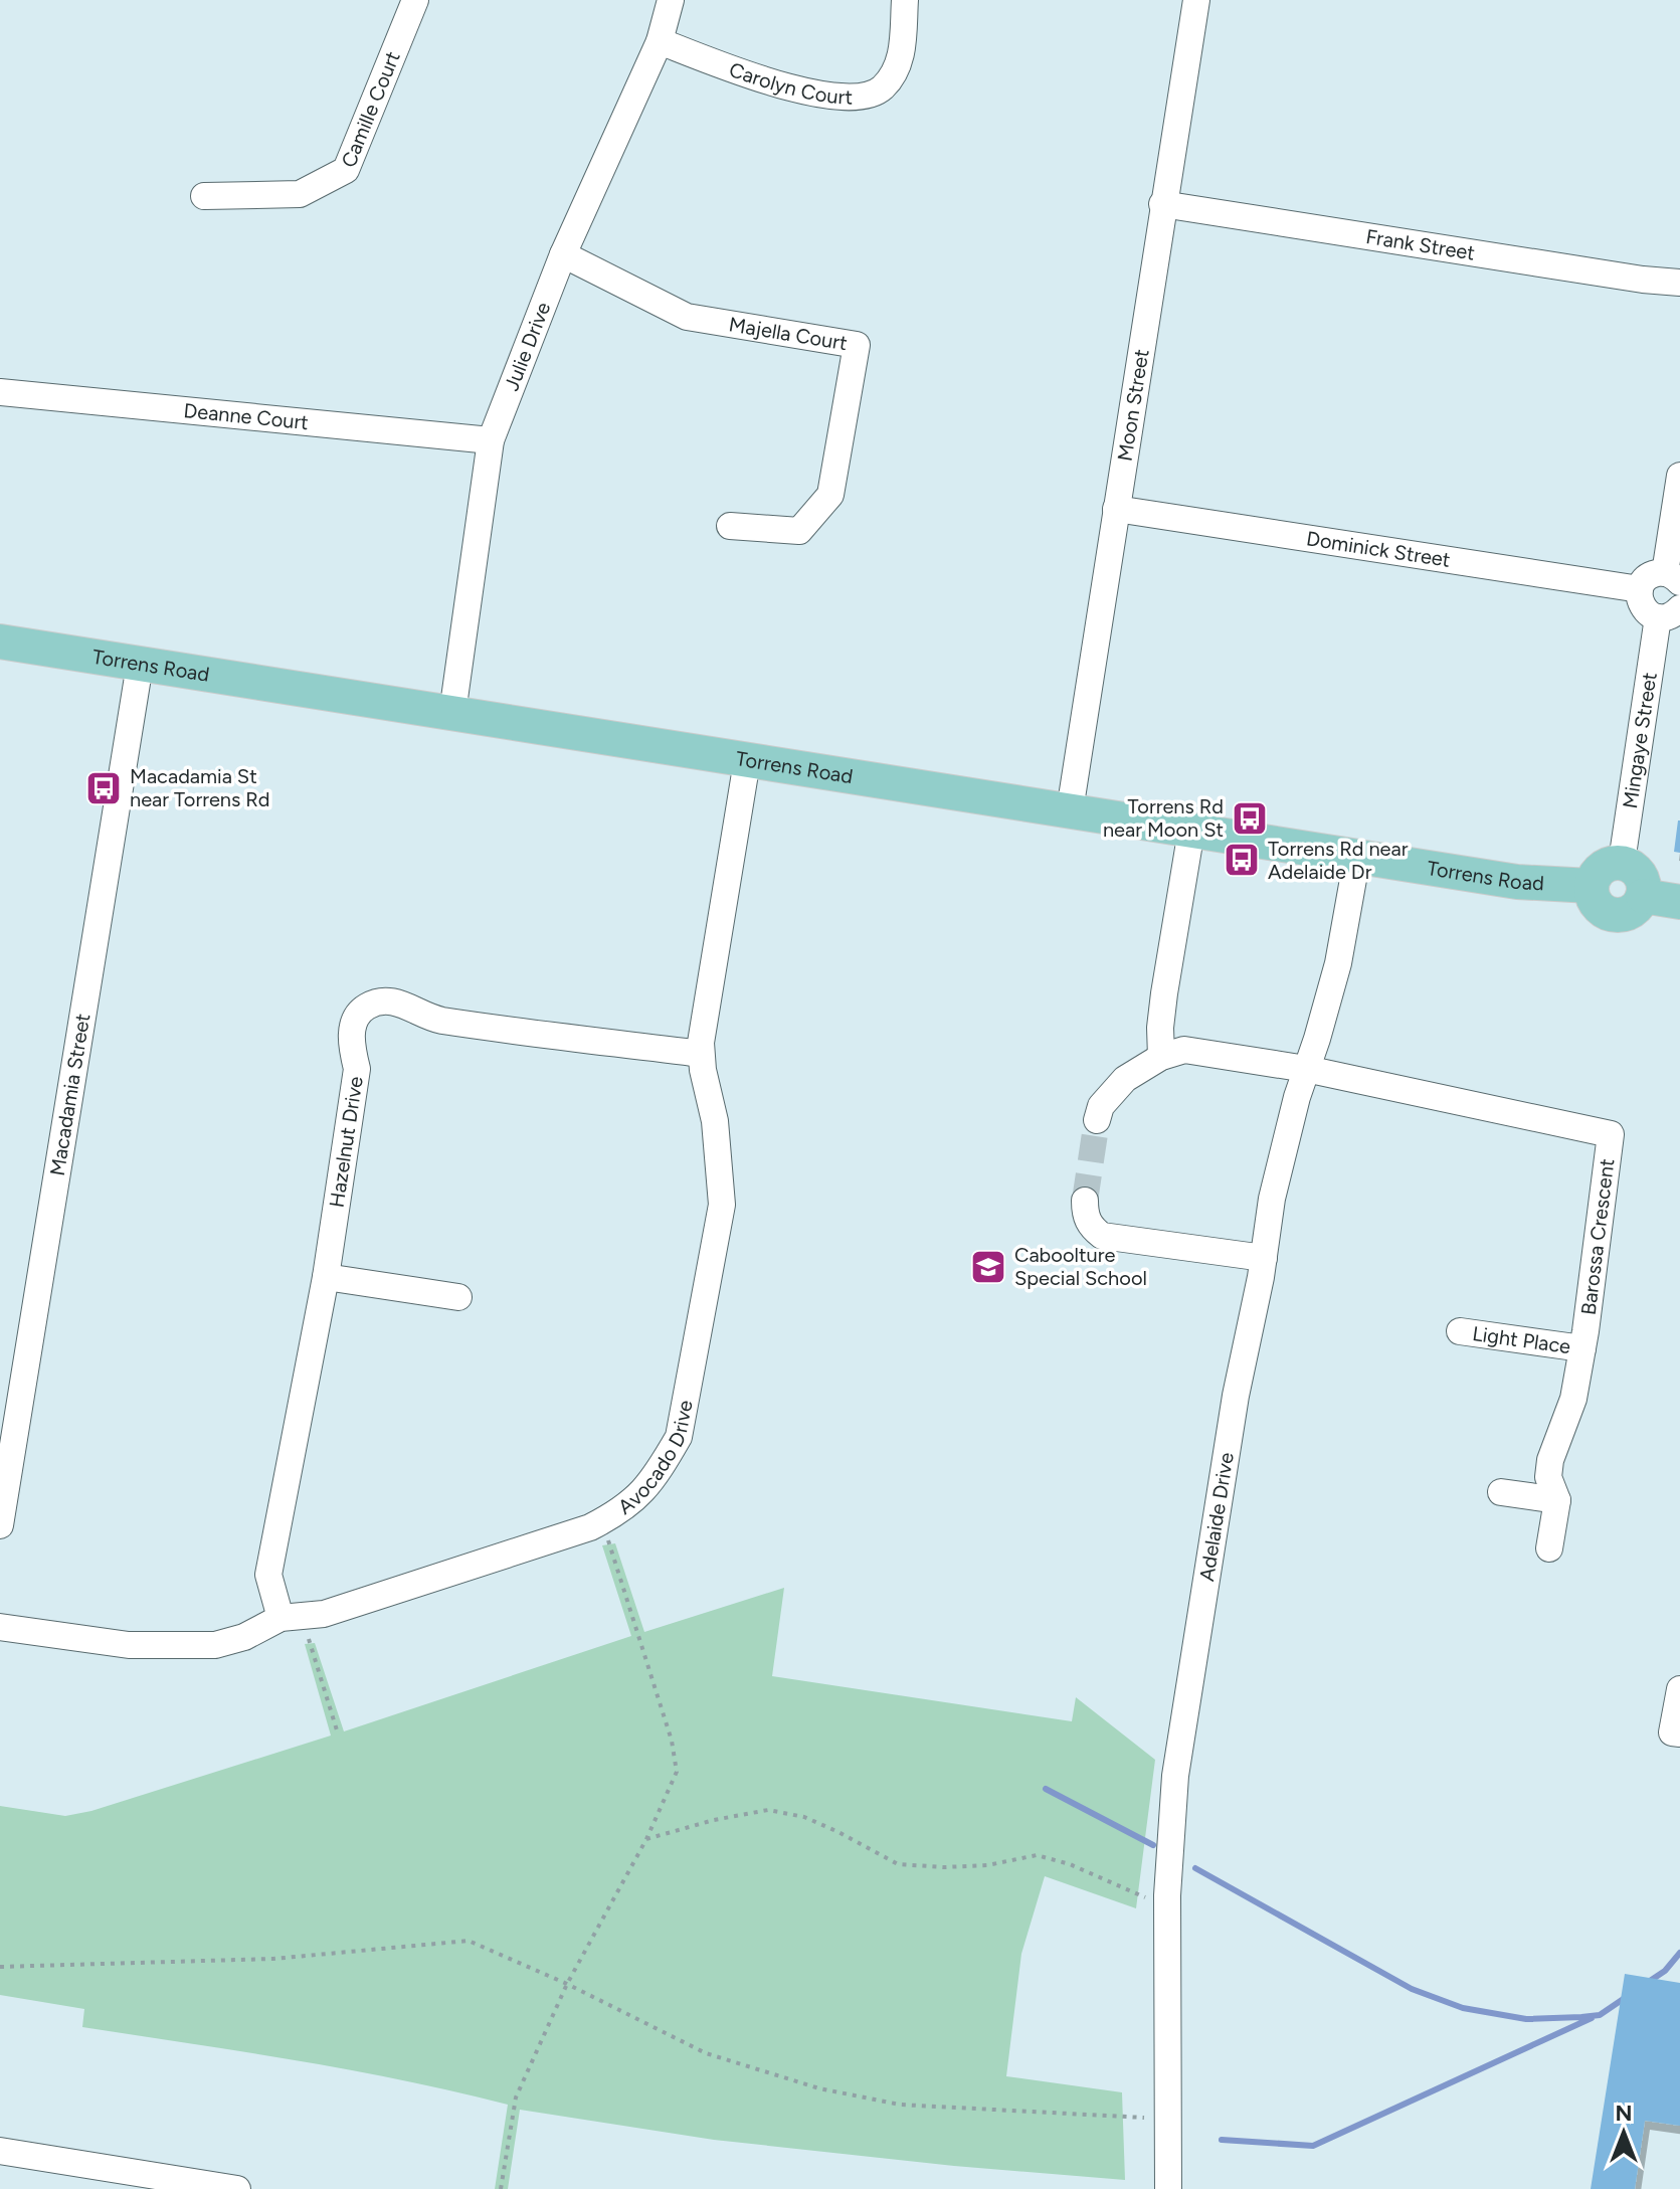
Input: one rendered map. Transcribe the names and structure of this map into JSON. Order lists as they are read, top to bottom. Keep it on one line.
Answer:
{"streets":{"main road":["Torrens Road"],"street":["Carolyn Court","Camille Court","Frank Street","Majella Court","Julie Drive","Moon Street","Deanne Court","Dominick Street","Mingaye Street","Macadamia Street","Hazelnut Drive","Barossa Crescent","Light Place","Avocado Drive","Adelaide Drive"]},"crossings":[["Carolyn Court","Julie Drive"],["Frank Street","Moon Street"],["Majella Court","Julie Drive"],["Julie Drive","Deanne Court"],["Julie Drive","Torrens Road"],["Moon Street","Dominick Street"],["Moon Street","Torrens Road"],["Torrens Road","Mingaye Street"],["Torrens Road","Macadamia Street"],["Torrens Road","Avocado Drive"],["Torrens Road","Adelaide Drive"],["Hazelnut Drive","Avocado Drive"],["Barossa Crescent","Light Place"],["Barossa Crescent","Adelaide Drive"]],"places":{"bus stop":["Macadamia St near Torrens Rd","Torrens Rd near Moon St","Torrens Rd near Adelaide Dr"],"school or university":["Caboolture Special School"]},"north":"top"}
